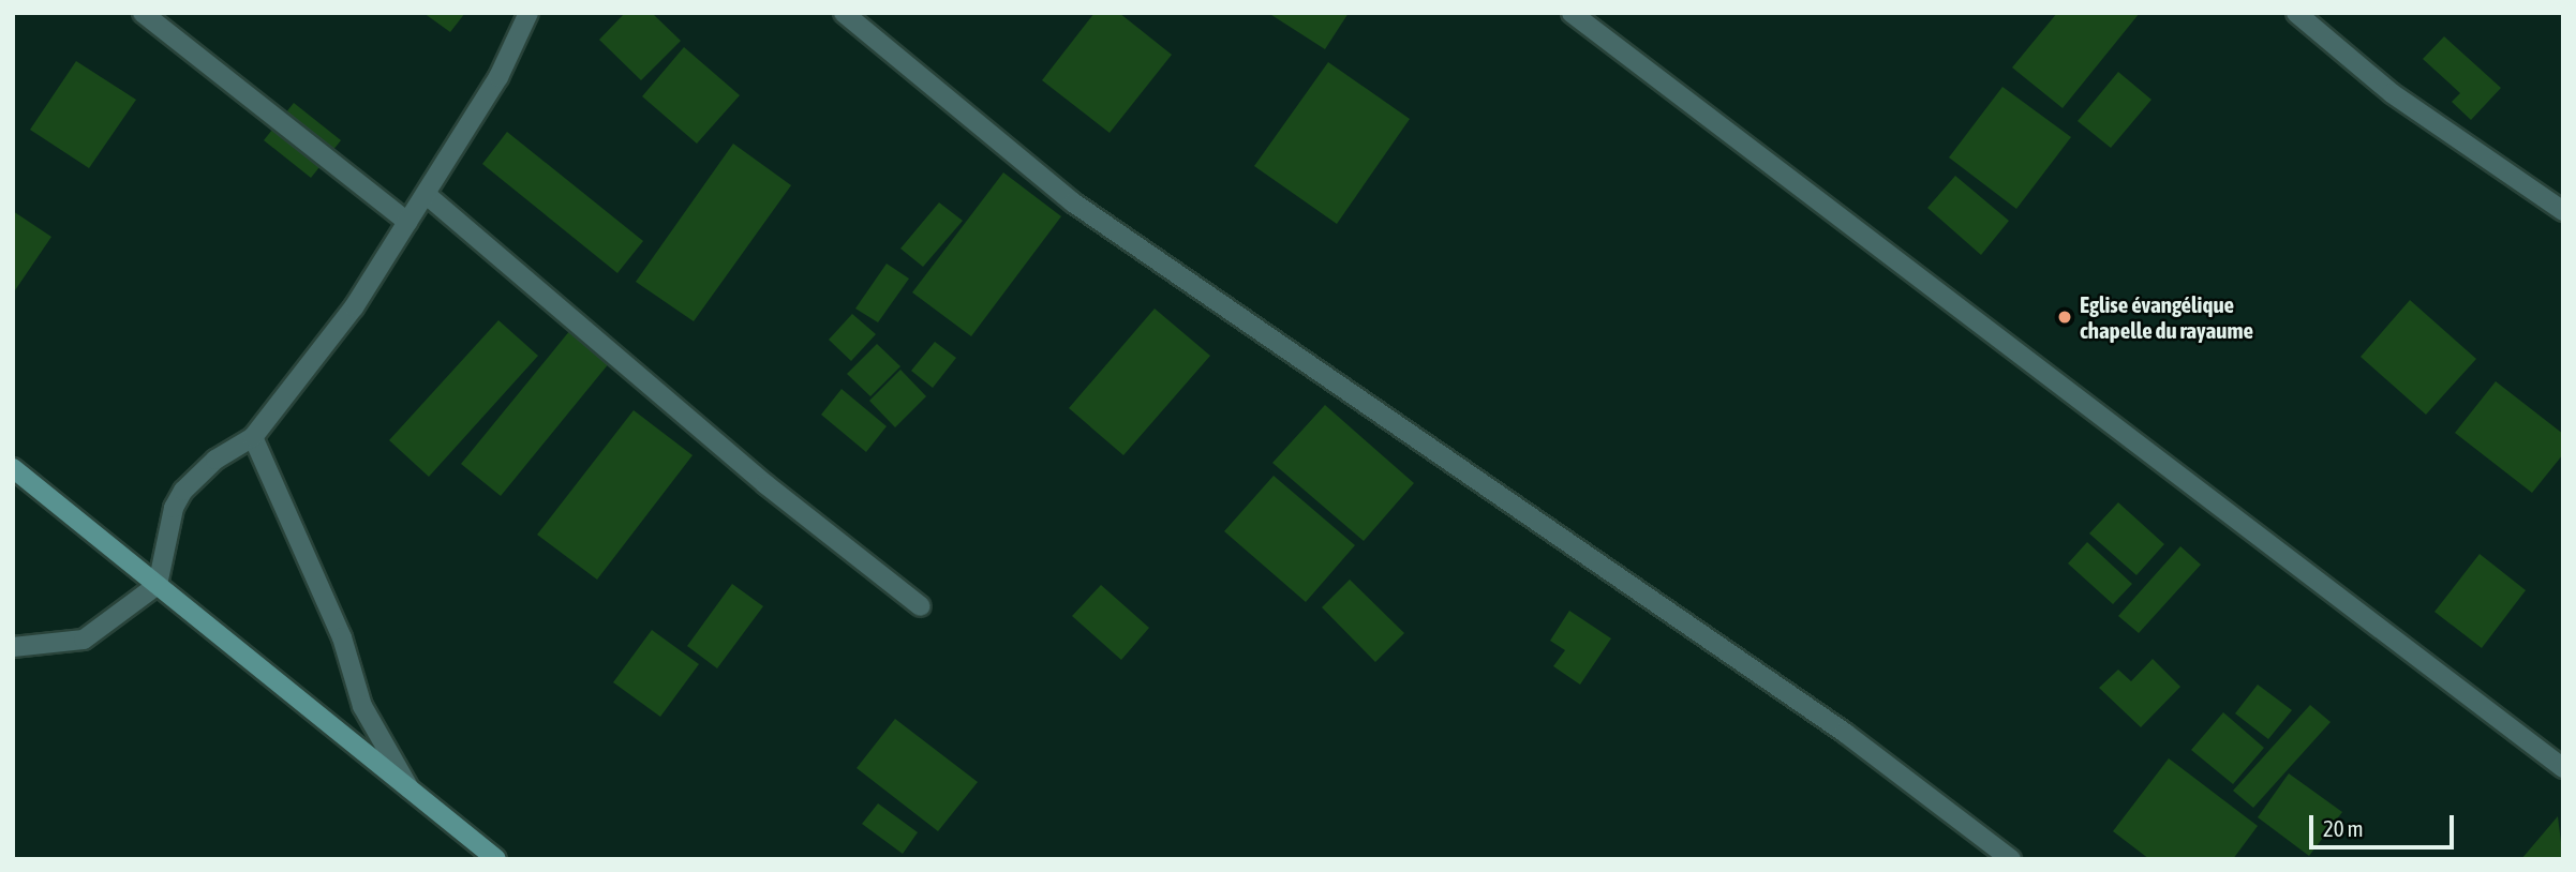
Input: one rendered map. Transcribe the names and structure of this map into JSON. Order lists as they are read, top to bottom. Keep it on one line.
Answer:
{"places":["Eglise évangélique chapelle du rayaume"],"scale_bar":"20 m"}
